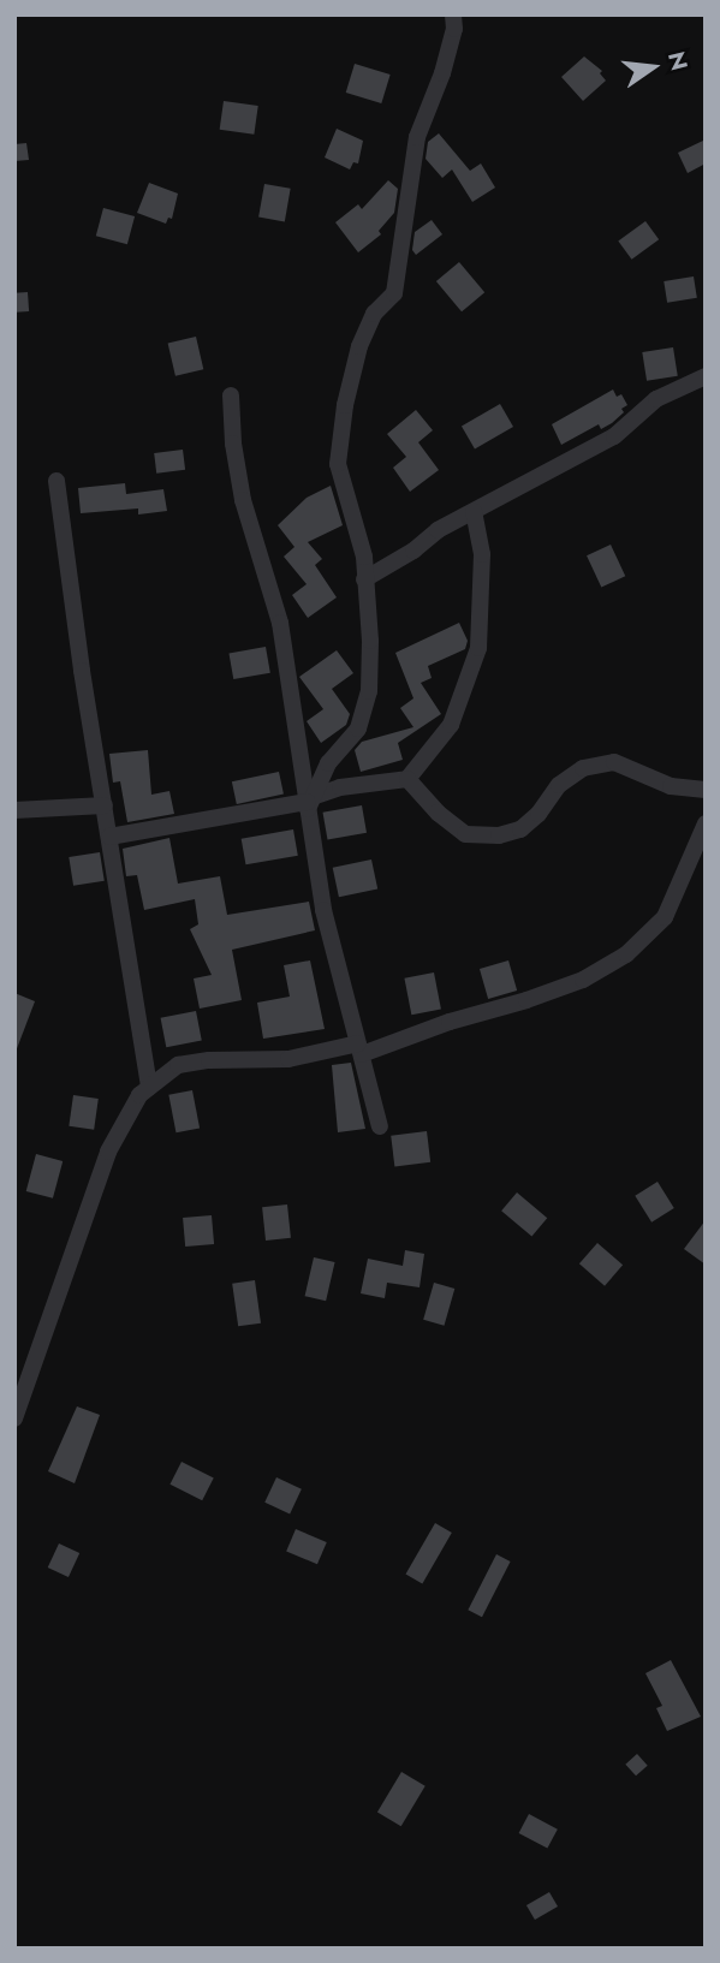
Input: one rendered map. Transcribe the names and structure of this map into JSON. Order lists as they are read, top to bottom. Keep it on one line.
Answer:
{"north":"right"}
